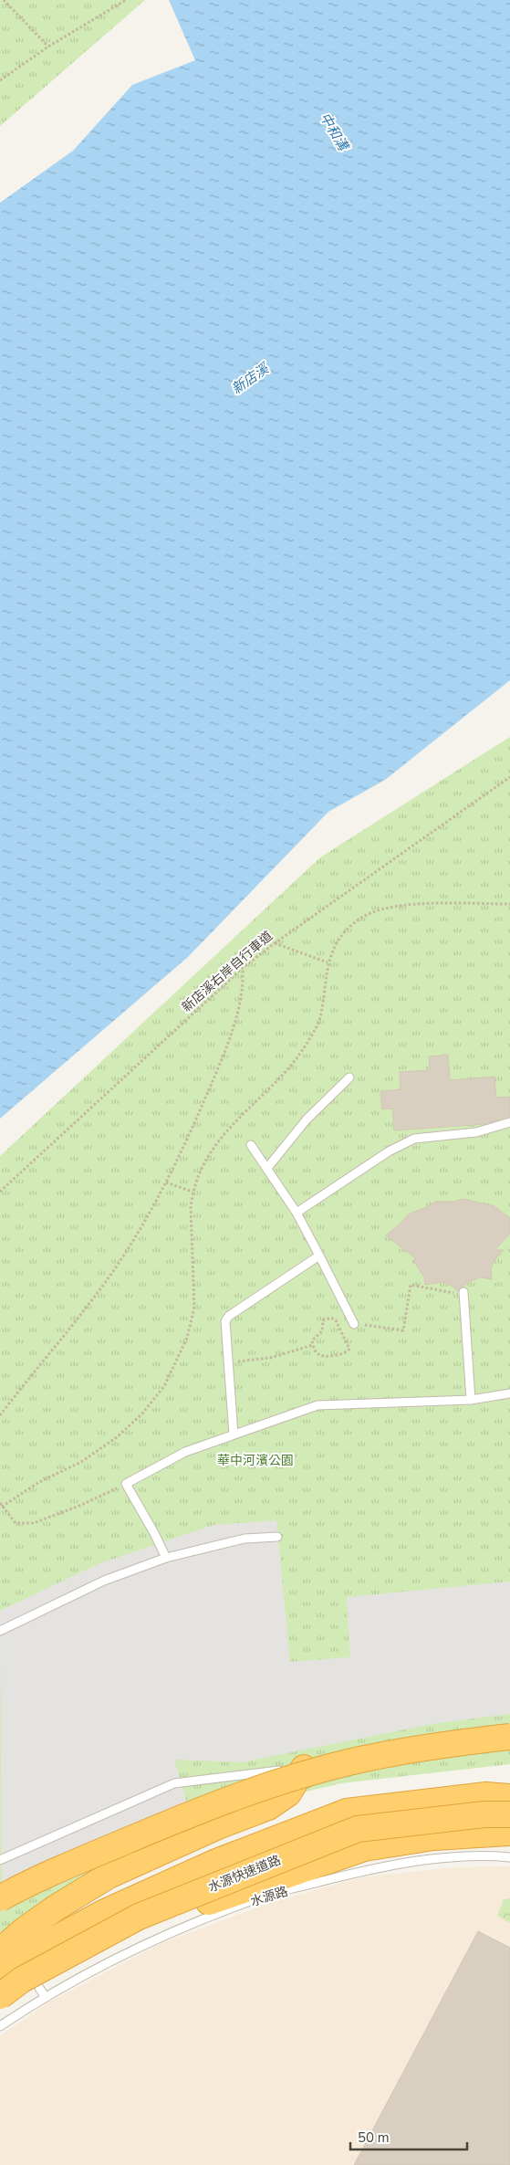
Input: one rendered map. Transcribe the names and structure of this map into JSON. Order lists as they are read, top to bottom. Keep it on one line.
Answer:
{"streets":{"highway":["水源快速道路"],"lane":["水源路"],"path":["新店溪右岸自行車道"]},"water":["中和溝","新店溪"],"parks":["華中河濱公園"],"scale_bar":"50 m"}
